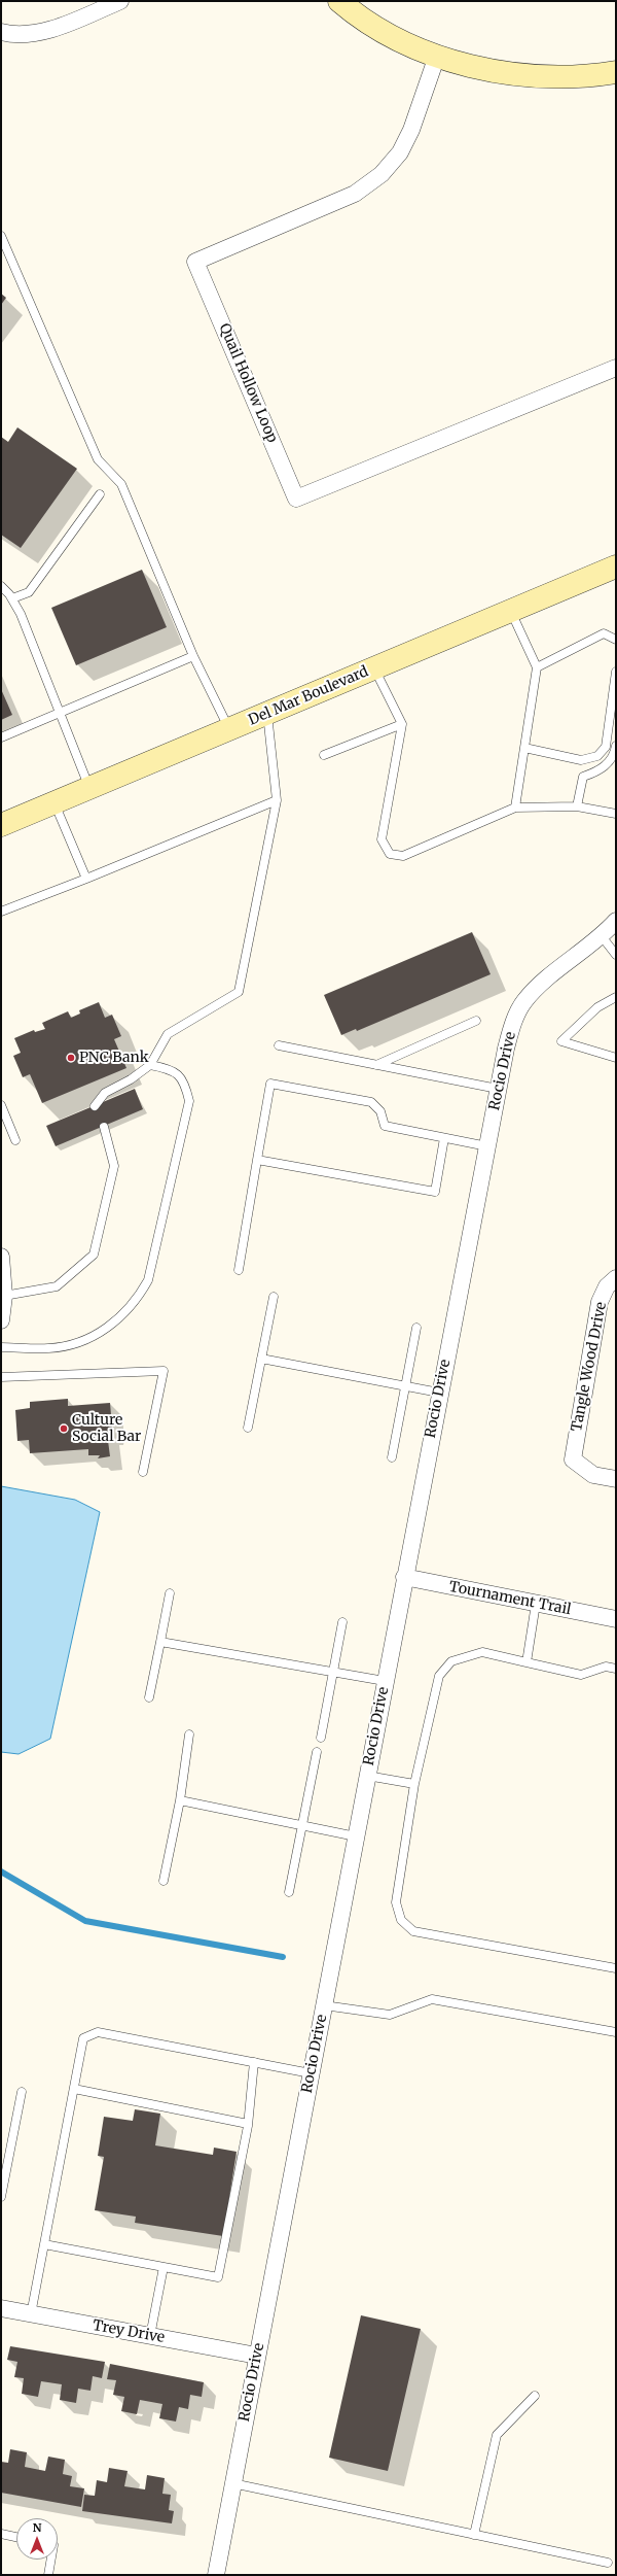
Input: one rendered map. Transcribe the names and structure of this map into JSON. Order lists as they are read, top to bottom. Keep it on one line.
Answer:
{"streets":{"main road":["Del Mar Boulevard"],"street":["Quail Hollow Loop","Rocio Drive","Tangle Wood Drive","Tournament Trail","Trey Drive"]},"crossings":[["Rocio Drive","Tournament Trail"],["Rocio Drive","Trey Drive"]],"places":["PNC Bank","Culture Social Bar"],"north":"top"}
